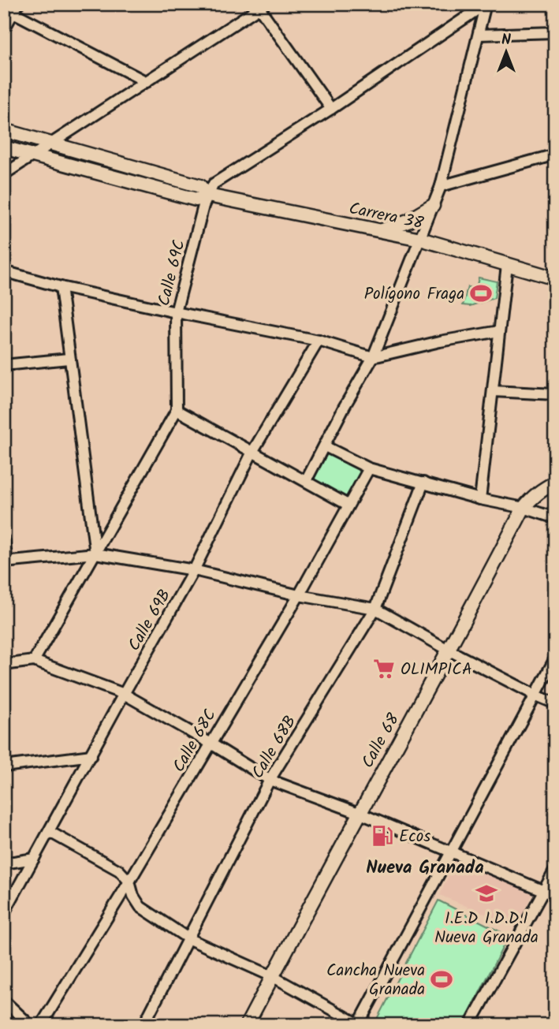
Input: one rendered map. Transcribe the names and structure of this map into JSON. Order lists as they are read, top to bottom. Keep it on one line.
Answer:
{"streets":{"main road":["Carrera 38","Calle 68"],"street":["Calle 69C","Calle 69B","Calle 68C","Calle 68B"]},"crossings":[["Carrera 38","Calle 69C"]],"districts":["Nueva Granada"],"places":{"sports":["Polígono Fraga","Cancha Nueva Granada"],"supermarket":["OLIMPICA"],"fuel station":["Ecos"],"school or university":["I.E.D I.D.D.I Nueva Granada"]},"north":"top"}
